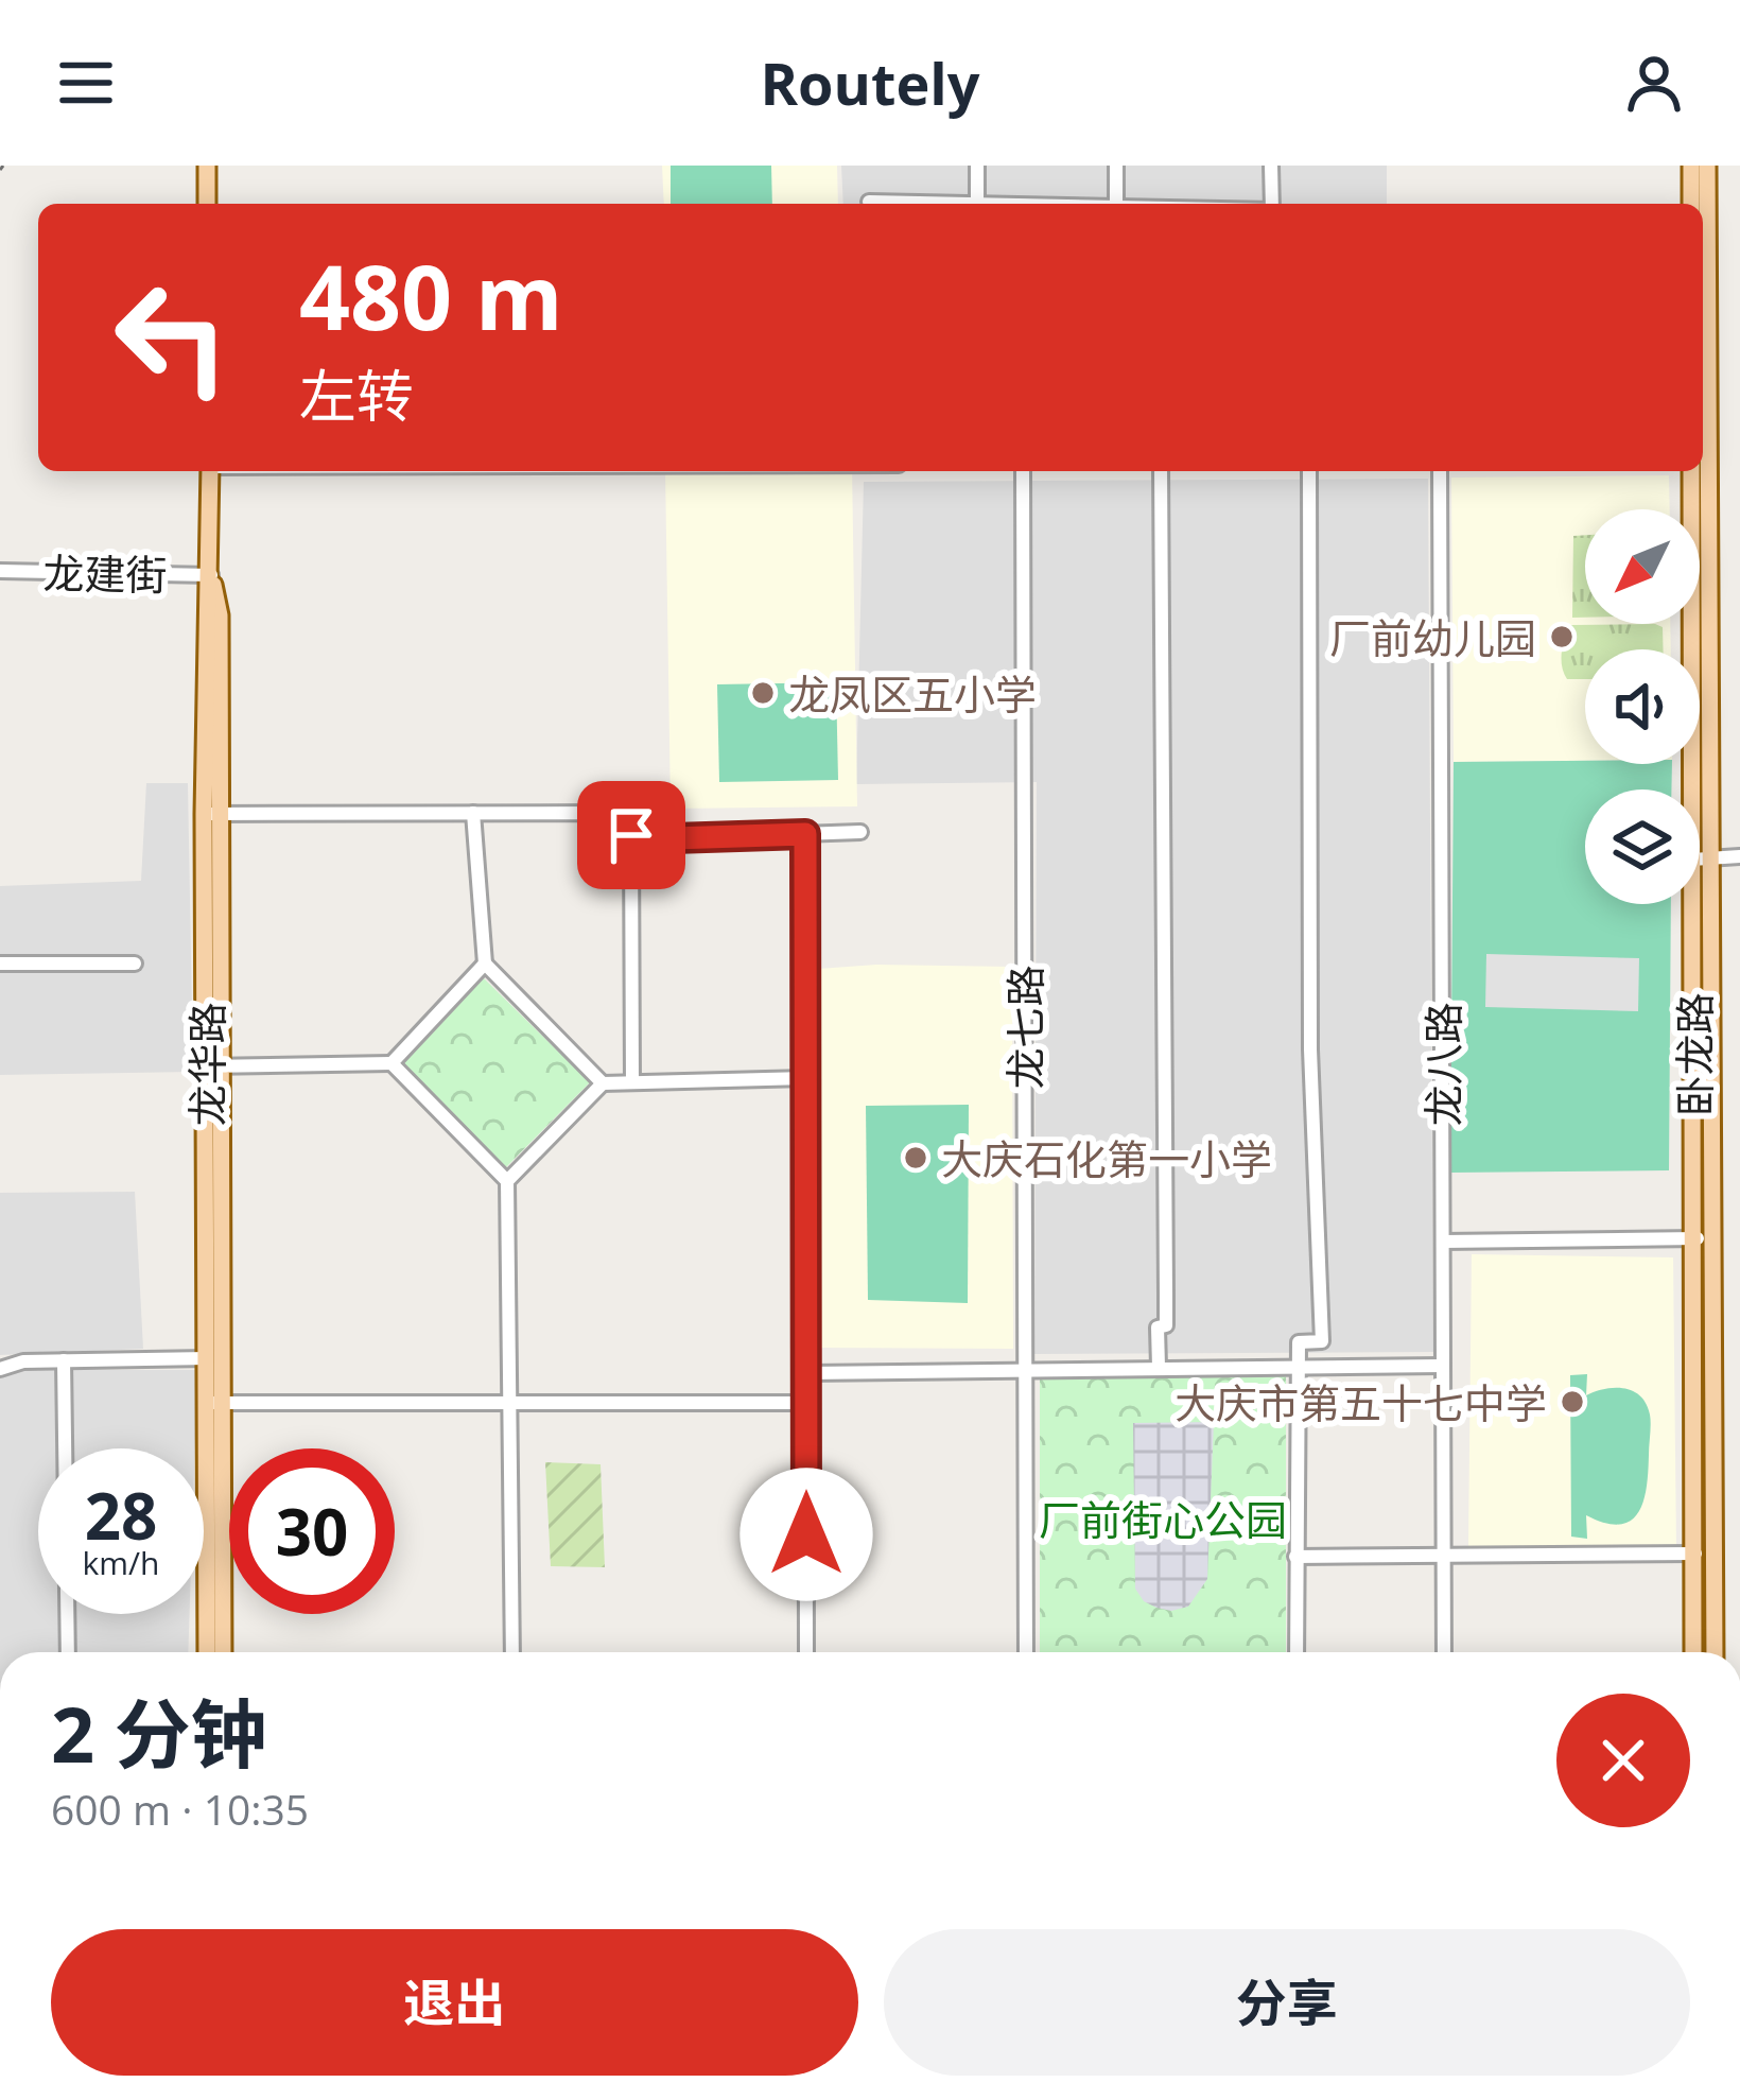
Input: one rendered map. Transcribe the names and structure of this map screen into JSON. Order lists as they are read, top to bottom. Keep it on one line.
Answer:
{"streets":{"main road":["卧龙路","龙华路"],"street":["龙建街","龙七路","龙八路"]},"crossings":[["龙建街","龙华路"]],"parks":["厂前街心公园"],"places":["厂前幼儿园","龙凤区五小学","大庆石化第一小学","大庆市第五十七中学"],"north":"bottom left","page":{"header":"Routely","turn":["480 m","左转"],"speed":"28 km/h","limit":"30","heading":["2 分钟","600 m · 10:35"],"buttons":["退出","分享"]}}
